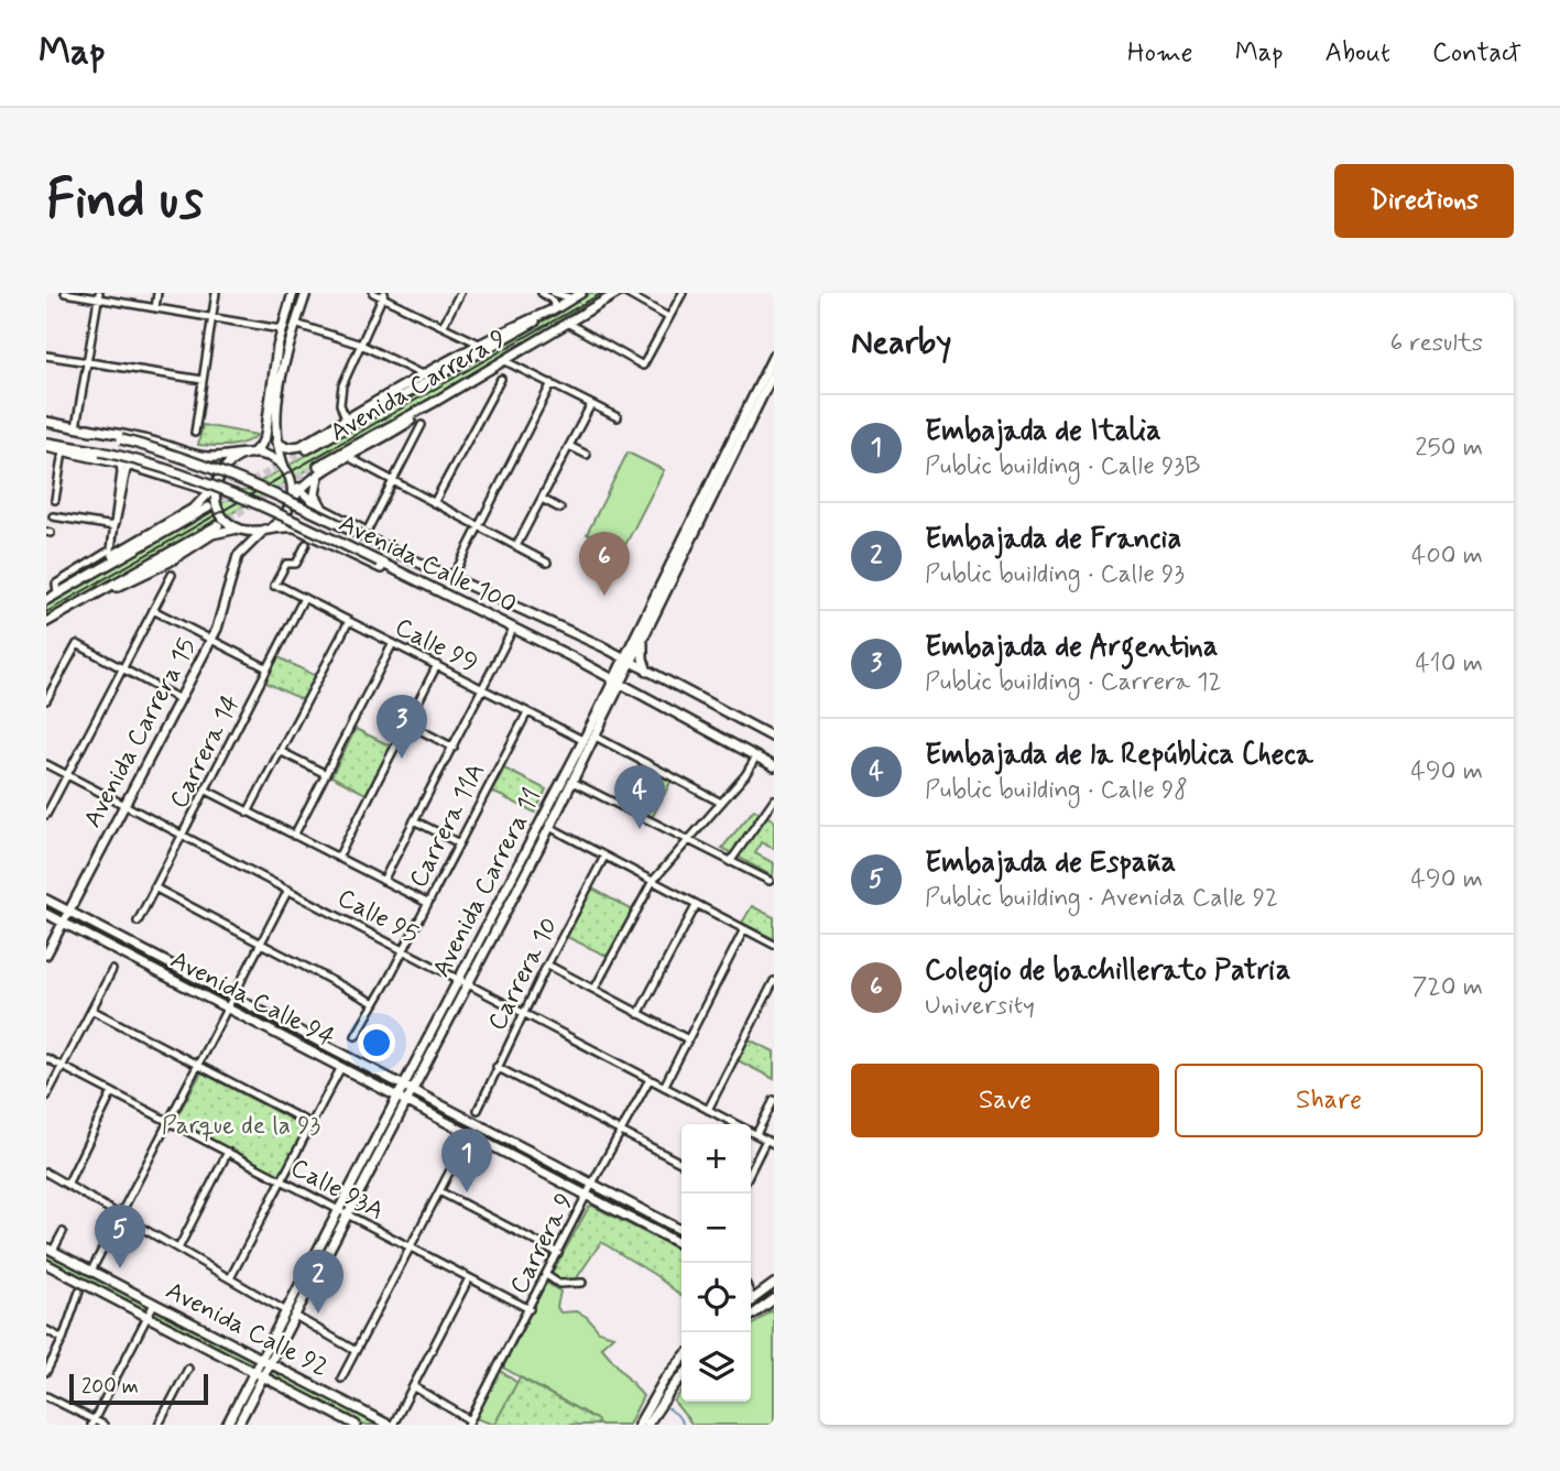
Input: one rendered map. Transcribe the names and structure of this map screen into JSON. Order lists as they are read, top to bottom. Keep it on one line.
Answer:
{"streets":{"main road":["Avenida Carrera 9","Avenida Calle 100","Avenida Carrera 15","Avenida Carrera 11","Avenida Calle 94","Avenida Calle 92"],"street":["Calle 99","Carrera 14","Carrera 11A","Calle 95","Carrera 10","Calle 93A","Carrera 9"]},"crossings":[["Avenida Carrera 9","Avenida Carrera 15"],["Avenida Calle 100","Avenida Carrera 11"],["Calle 99","Carrera 14"],["Calle 99","Carrera 11A"],["Calle 99","Avenida Carrera 11"],["Avenida Carrera 15","Calle 95"],["Avenida Carrera 15","Avenida Calle 94"],["Carrera 14","Calle 95"],["Carrera 11A","Calle 95"],["Avenida Carrera 11","Calle 95"],["Avenida Carrera 11","Avenida Calle 94"],["Avenida Carrera 11","Calle 93A"],["Avenida Carrera 11","Avenida Calle 92"],["Calle 95","Carrera 10"],["Calle 95","Carrera 9"],["Avenida Calle 94","Carrera 9"],["Calle 93A","Carrera 9"]],"parks":["Parque de la 93"],"scale_bar":"200 m","page":{"header":"Map","nav":["Home","Map","About","Contact"],"buttons":["Directions",["Save","Share"]],"title":"Find us","heading":["Nearby","6 results"],"list":[{"mark":"1","name":"Embajada de Italia","note":"Public building · Calle 93B","value":"250 m"},{"mark":"2","name":"Embajada de Francia","note":"Public building · Calle 93","value":"400 m"},{"mark":"3","name":"Embajada de Argentina","note":"Public building · Carrera 12","value":"410 m"},{"mark":"4","name":"Embajada de la República Checa","note":"Public building · Calle 98","value":"490 m"},{"mark":"5","name":"Embajada de España","note":"Public building · Avenida Calle 92","value":"490 m"},{"mark":"6","name":"Colegio de bachillerato Patria","note":"University","value":"720 m"}],"pins":["6","3","4","1","5","2"],"map_buttons":["+","−"],"scale":"200 m"}}
